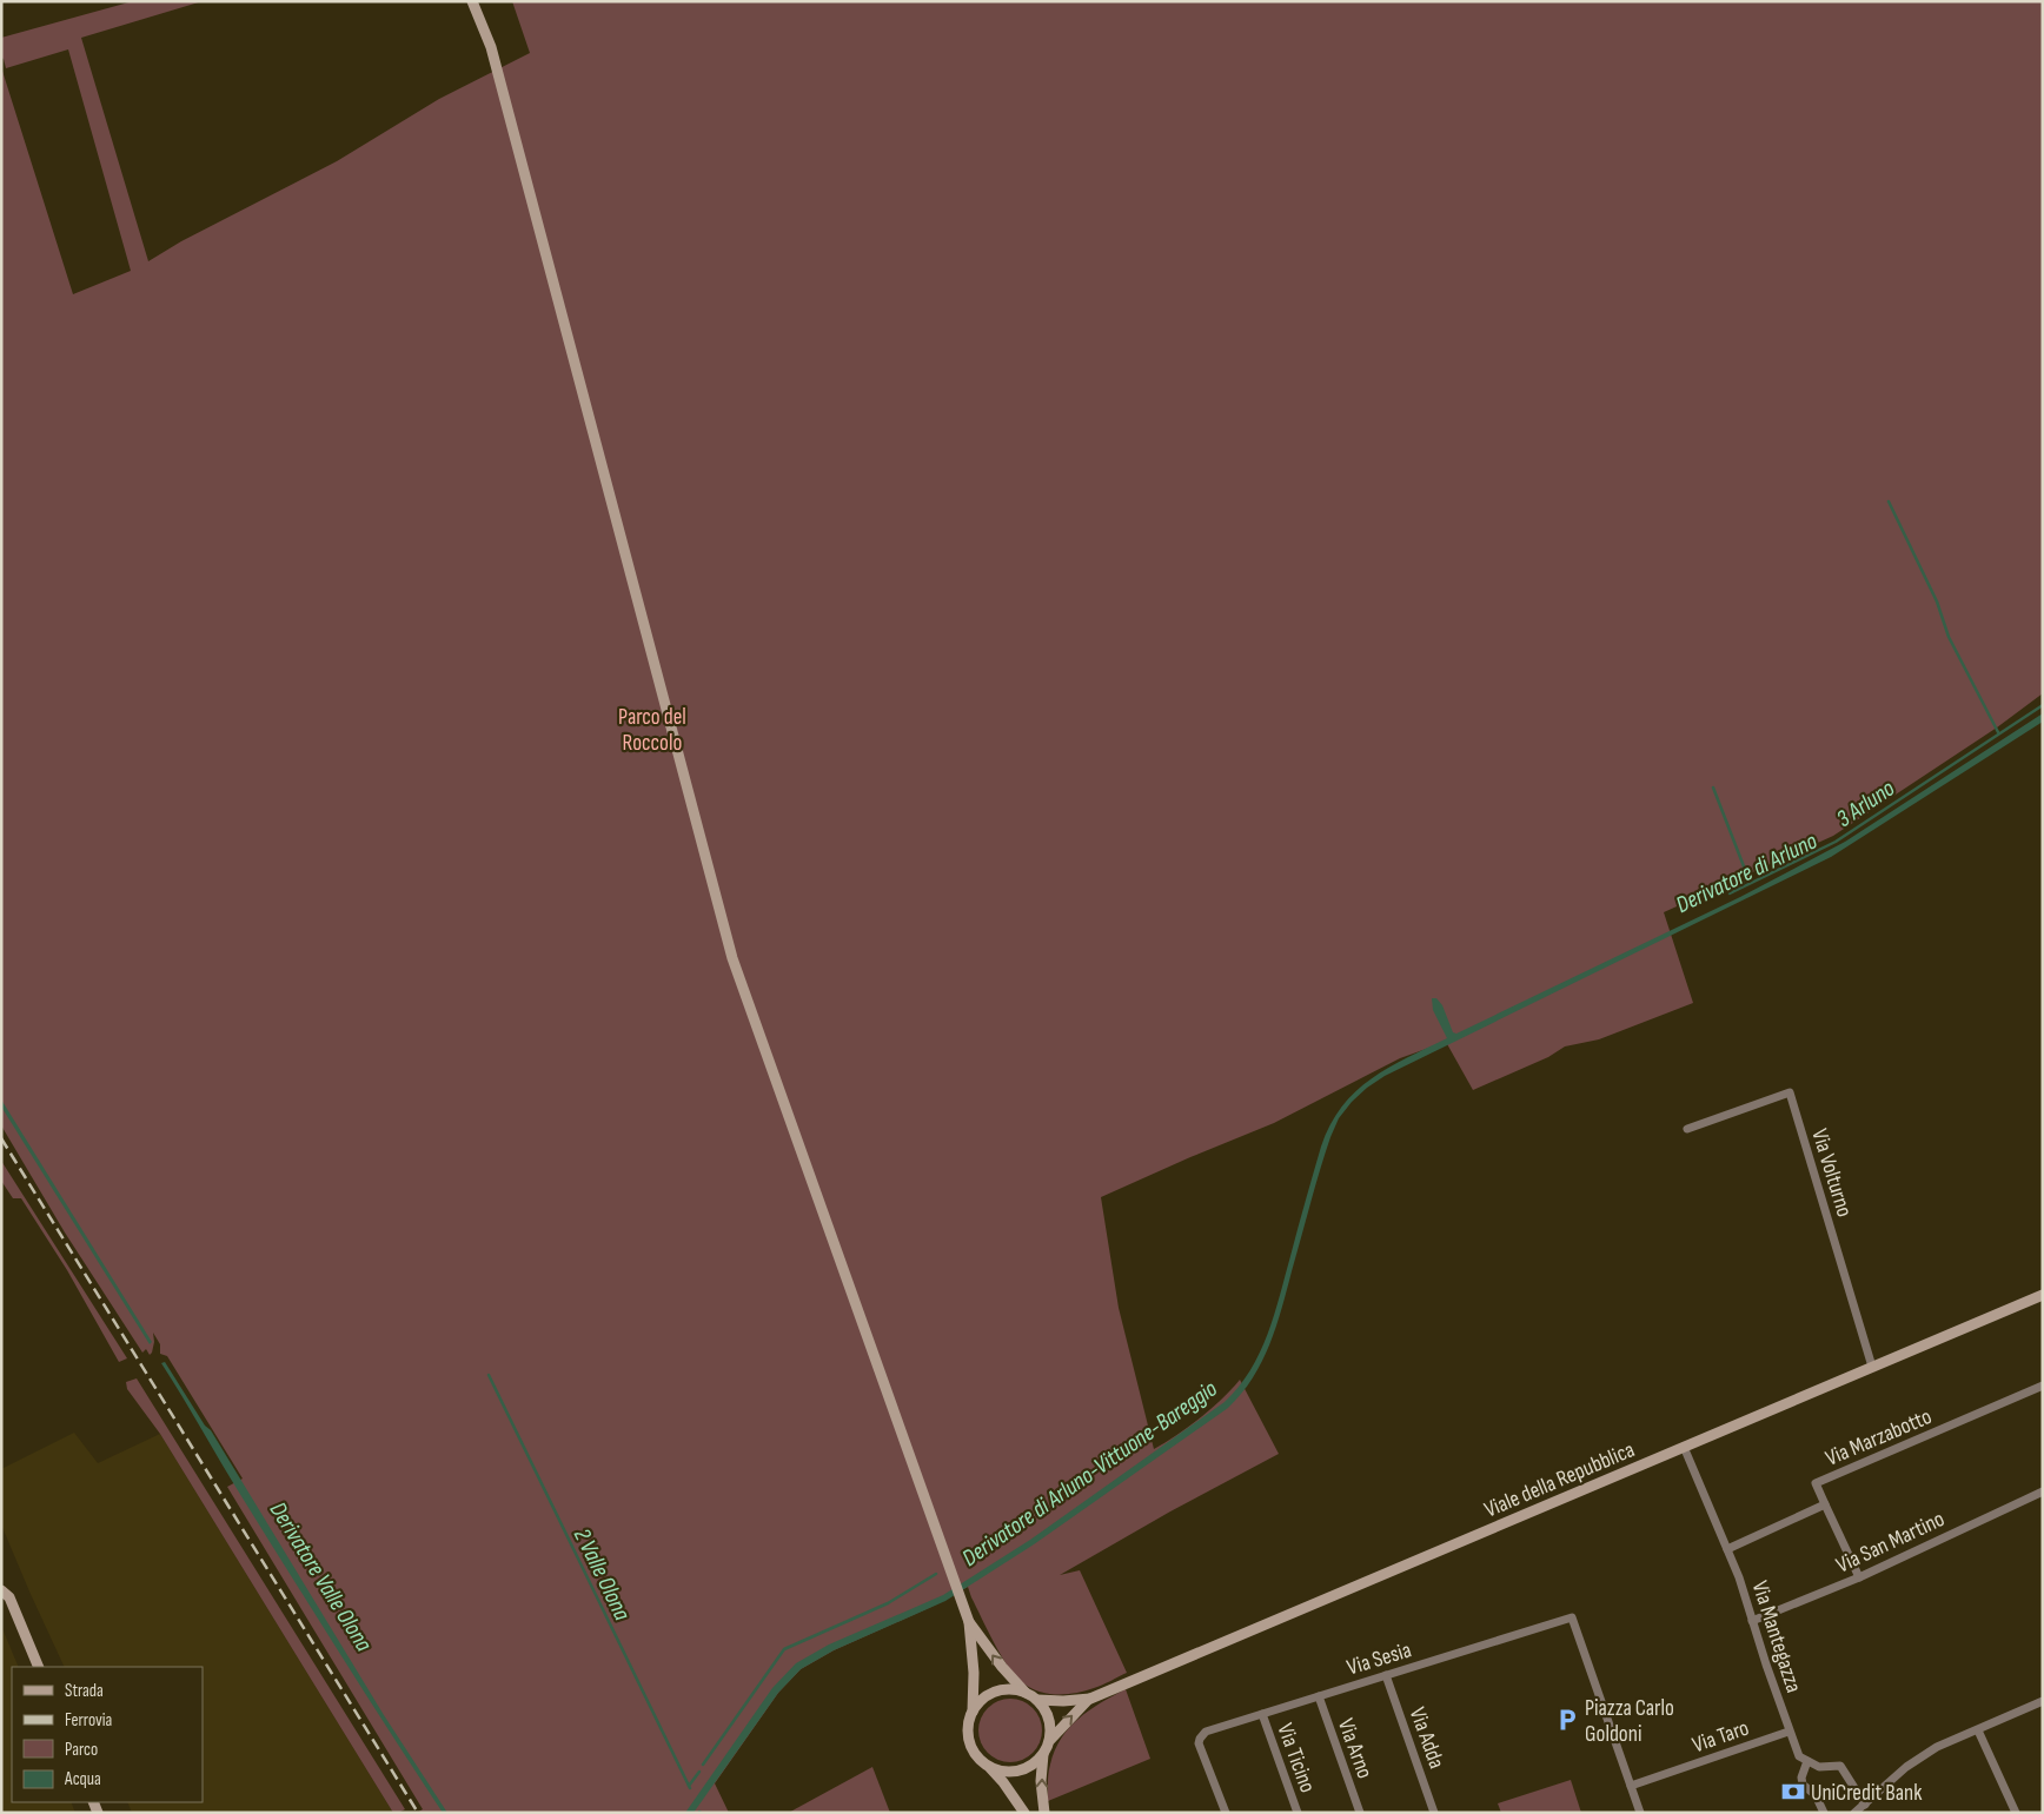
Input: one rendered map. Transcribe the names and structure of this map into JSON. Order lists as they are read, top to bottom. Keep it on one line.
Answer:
{"streets":{"main road":["Viale della Repubblica"],"street":["Via Volturno","Via Marzabotto","Via San Martino","Via Mantegazza","Via Sesia","Via Taro","Via Adda","Via Arno","Via Ticino"]},"crossings":[["Via Volturno","Viale della Repubblica"],["Viale della Repubblica","Via Mantegazza"],["Via San Martino","Via Mantegazza"],["Via Mantegazza","Via Taro"],["Via Sesia","Via Taro"],["Via Sesia","Via Adda"],["Via Sesia","Via Arno"],["Via Sesia","Via Ticino"]],"water":["3 Arluno","Derivatore di Arluno","Derivatore di Arluno-Vittuone-Bareggio","2 Valle Olona","Derivatore Valle Olona"],"parks":["Parco del Roccolo"],"places":{"parking":["Piazza Carlo Goldoni"],"bank":["UniCredit Bank"]},"legend":["Strada","Ferrovia","Parco","Acqua"]}
